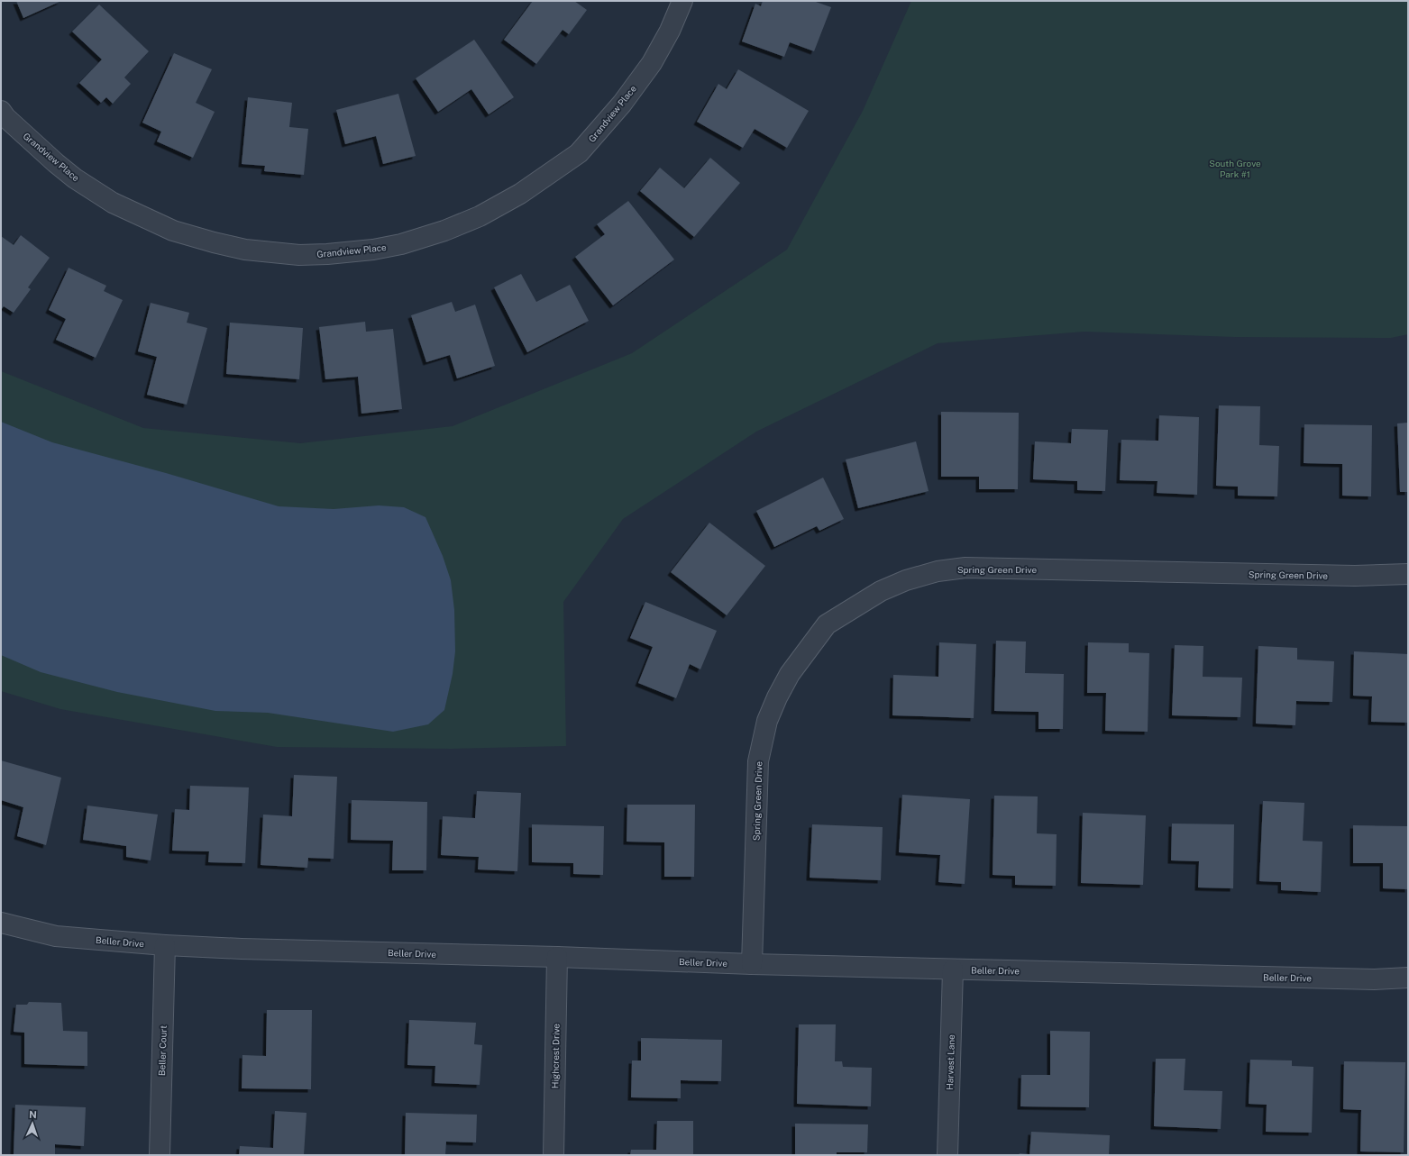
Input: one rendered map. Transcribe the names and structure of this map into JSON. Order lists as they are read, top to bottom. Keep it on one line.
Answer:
{"streets":{"street":["Grandview Place","Spring Green Drive","Beller Drive","Beller Court","Highcrest Drive","Harvest Lane"]},"crossings":[["Spring Green Drive","Beller Drive"],["Beller Drive","Beller Court"],["Beller Drive","Highcrest Drive"],["Beller Drive","Harvest Lane"]],"parks":["South Grove Park #1"],"north":"top"}
